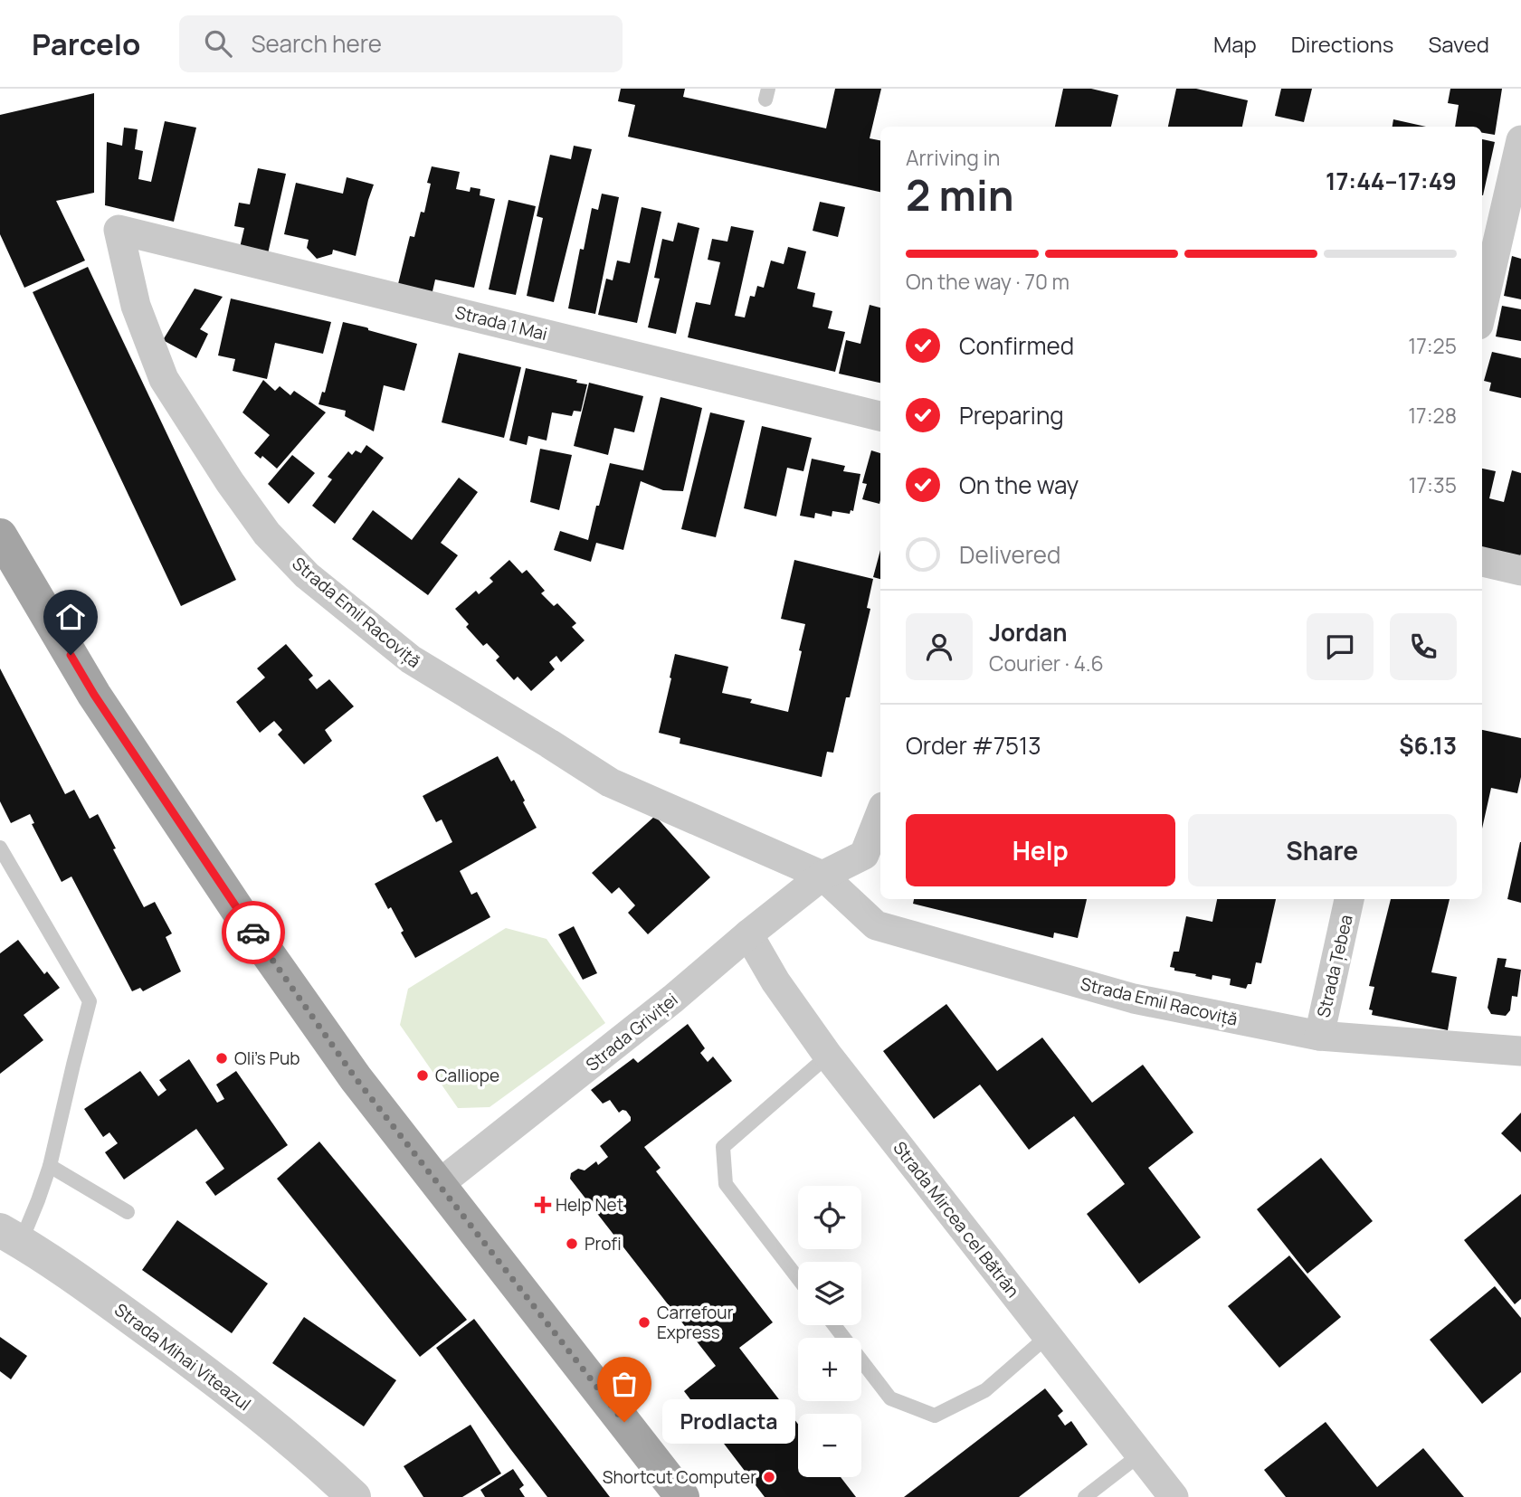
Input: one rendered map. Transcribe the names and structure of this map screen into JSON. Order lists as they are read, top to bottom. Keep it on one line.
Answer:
{"streets":{"street":["Strada 1 Mai","Strada Emil Racoviță","Strada Țebea","Strada Griviței","Strada Mircea cel Bătrân","Strada Mihai Viteazul"]},"crossings":[["Strada 1 Mai","Strada Emil Racoviță"],["Strada Emil Racoviță","Strada Țebea"],["Strada Emil Racoviță","Strada Griviței"],["Strada Griviței","Strada Mircea cel Bătrân"]],"places":{"other":["Oli's Pub","Calliope","Profi","Carrefour Express","Prodlacta","Shortcut Computer"],"health":["Help Net"]},"page":{"header":"Parcelo","search":"Search here","nav":["Map","Directions","Saved"],"heading":["2 min","Arriving in","17:44–17:49"],"panel":["Jordan","Courier · 4.6","Order #7513","$6.13"],"bar":"On the way · 70 m","list":[["Confirmed","17:25"],["Preparing","17:28"],["On the way","17:35"],"Delivered"],"buttons":["Help","Share"],"map_buttons":["+","−"],"bubble":"Prodlacta"}}
